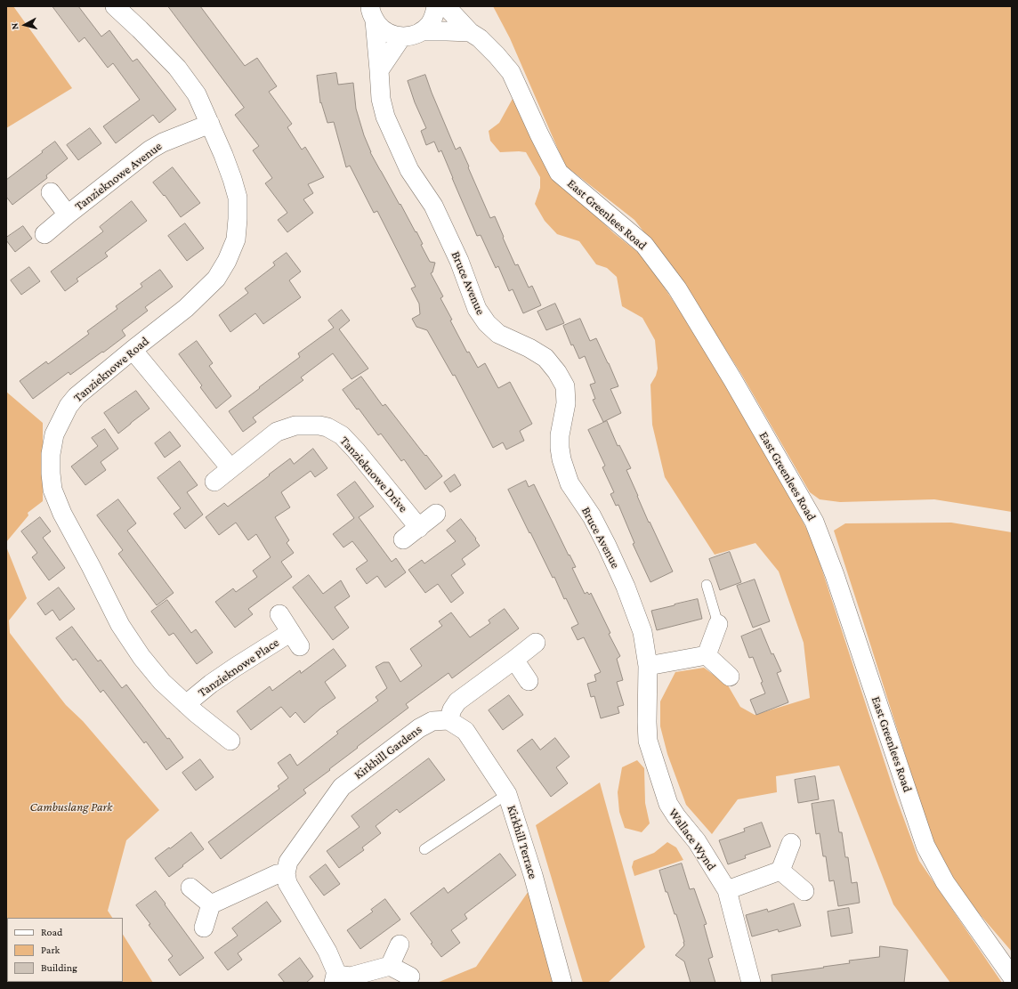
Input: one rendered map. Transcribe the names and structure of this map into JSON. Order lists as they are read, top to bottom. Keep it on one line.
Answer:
{"streets":{"street":["Tanzieknowe Avenue","East Greenlees Road","Bruce Avenue","Tanzieknowe Road","Tanzieknowe Drive","Tanzieknowe Place","Kirkhill Gardens","Wallace Wynd","Kirkhill Terrace"]},"crossings":[["Tanzieknowe Avenue","Tanzieknowe Road"],["Bruce Avenue","Wallace Wynd"],["Tanzieknowe Road","Tanzieknowe Place"],["Kirkhill Gardens","Kirkhill Terrace"]],"parks":["Cambuslang Park"],"legend":["Road","Park","Building"],"north":"left"}
